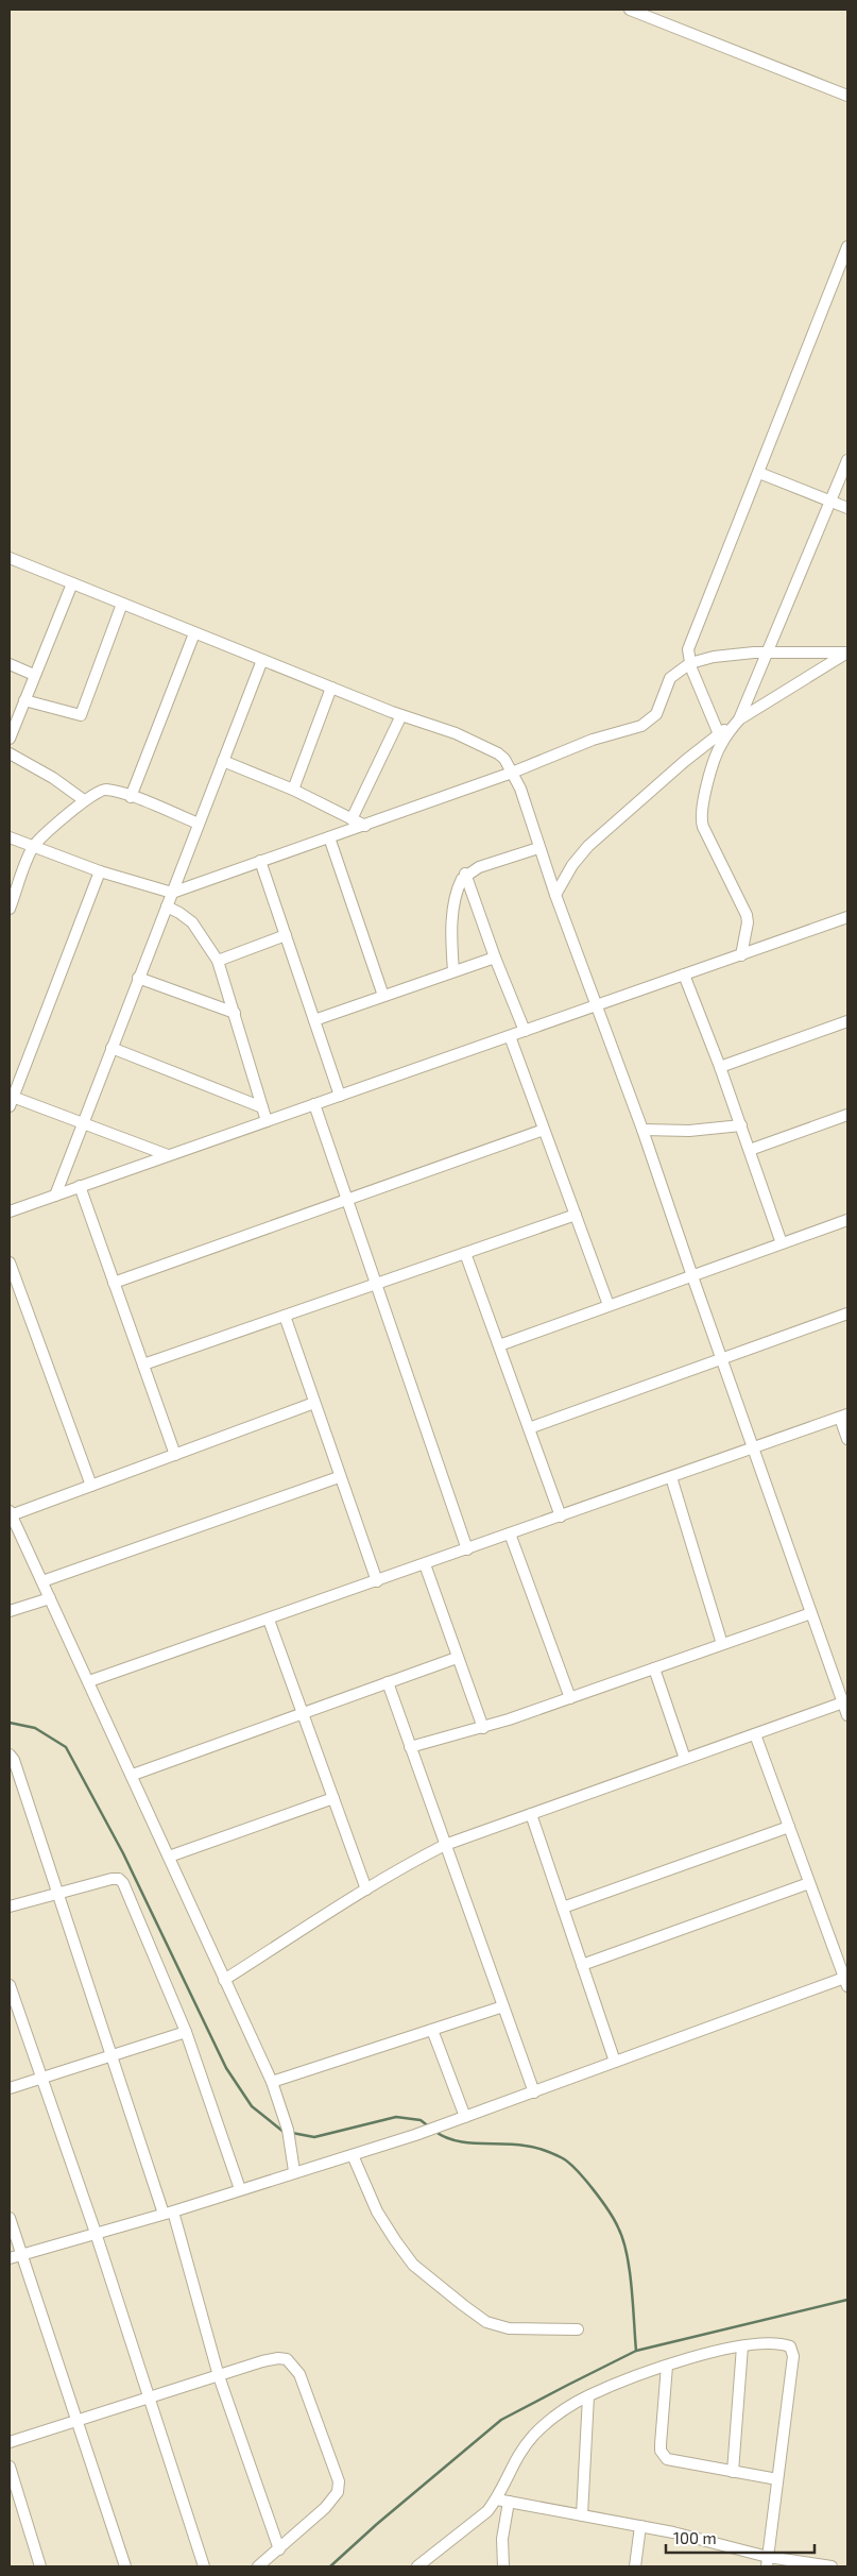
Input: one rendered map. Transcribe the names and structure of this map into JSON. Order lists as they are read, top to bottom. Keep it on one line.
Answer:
{"scale_bar":"100 m"}
